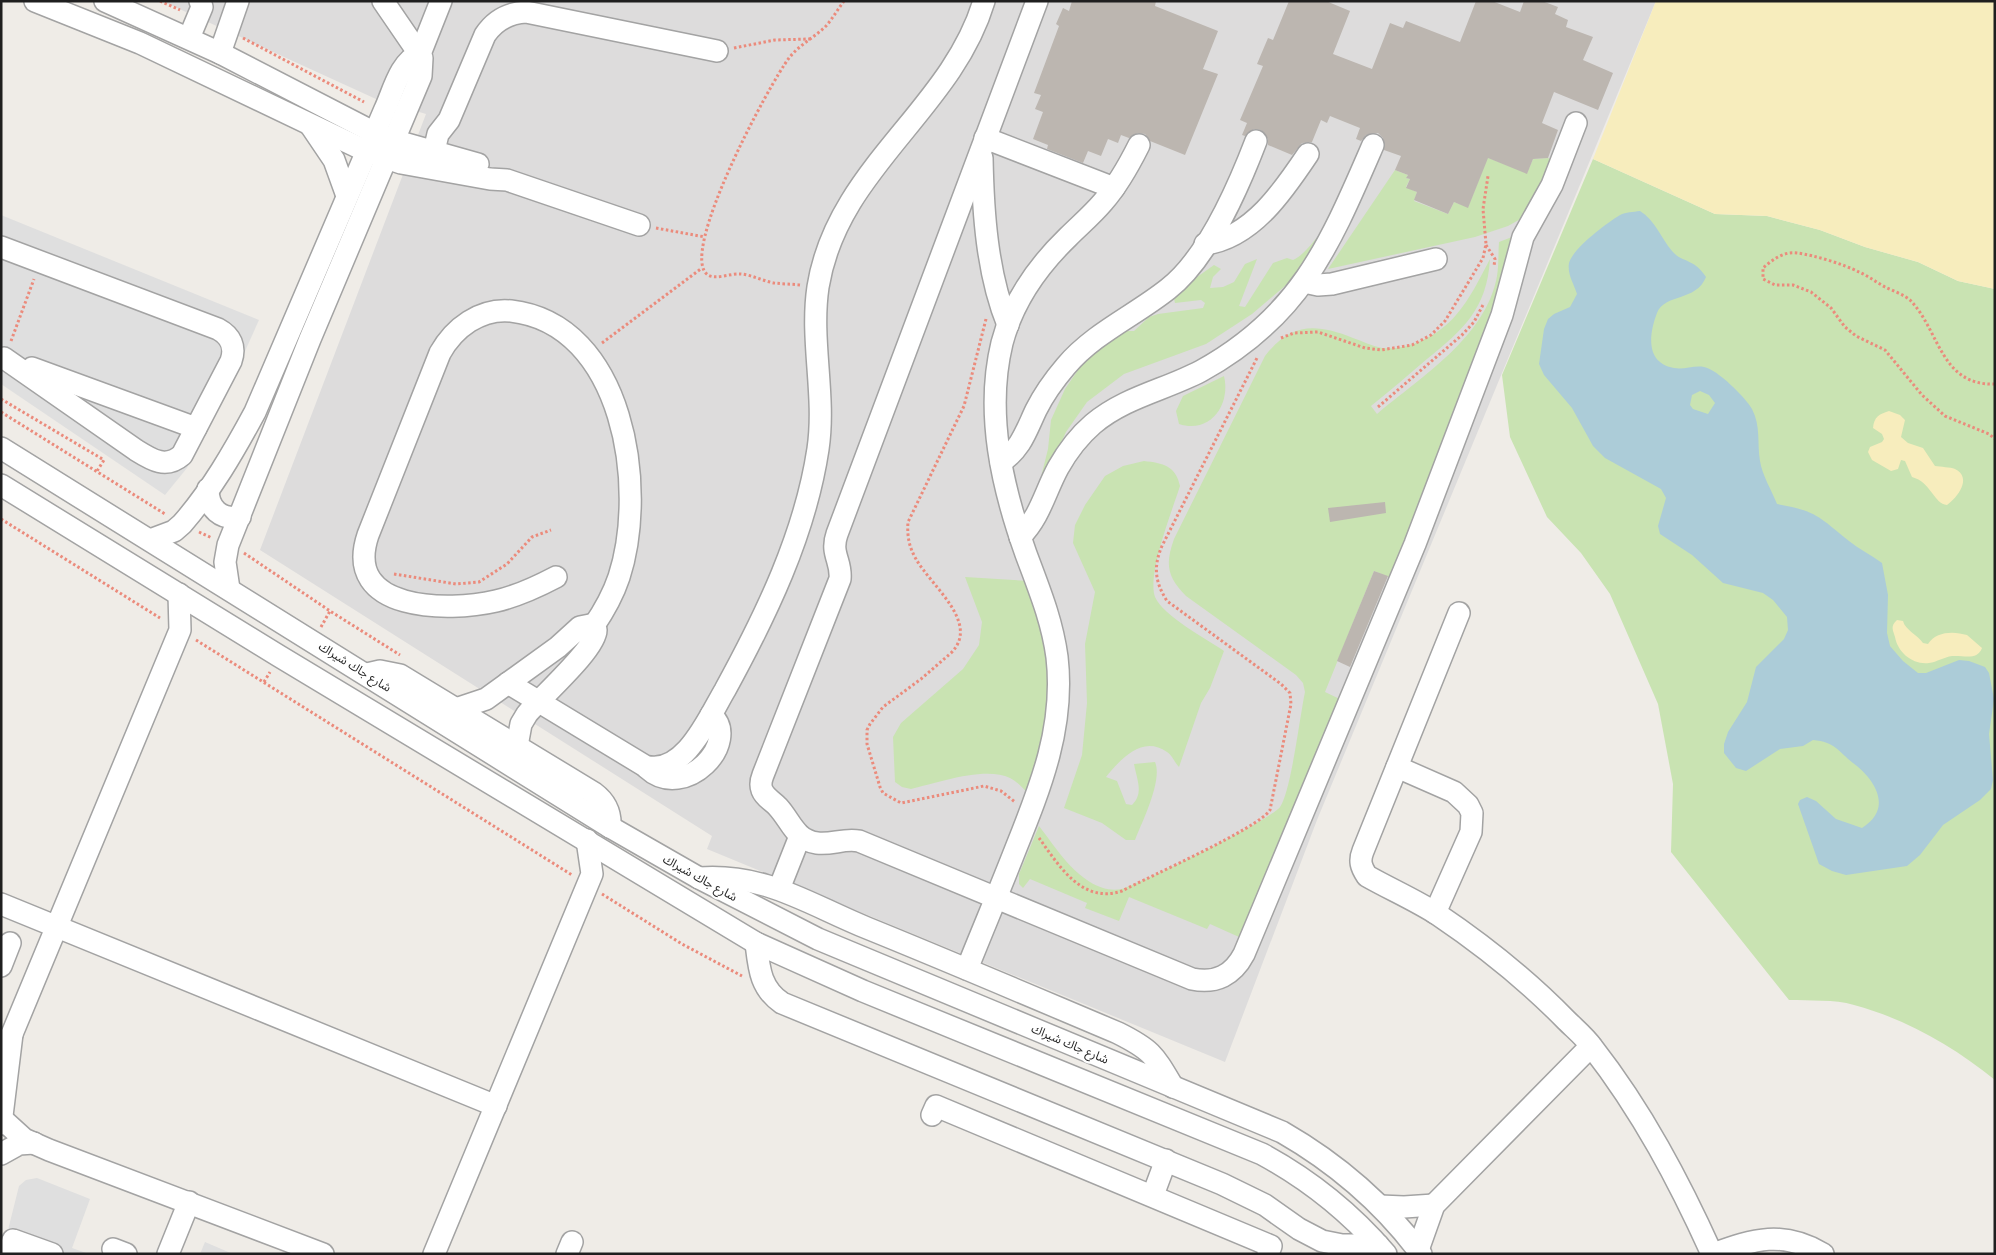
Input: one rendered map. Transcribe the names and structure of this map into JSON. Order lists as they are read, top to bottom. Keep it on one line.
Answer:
{"streets":{"street":["شارع جاك شيراك"]}}
